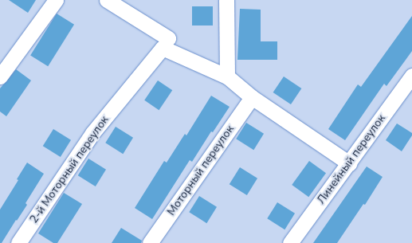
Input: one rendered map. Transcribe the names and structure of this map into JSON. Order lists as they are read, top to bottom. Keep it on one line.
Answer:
{"streets":{"street":["Линейный переулок","2-й Моторный переулок","Моторный переулок"]}}
